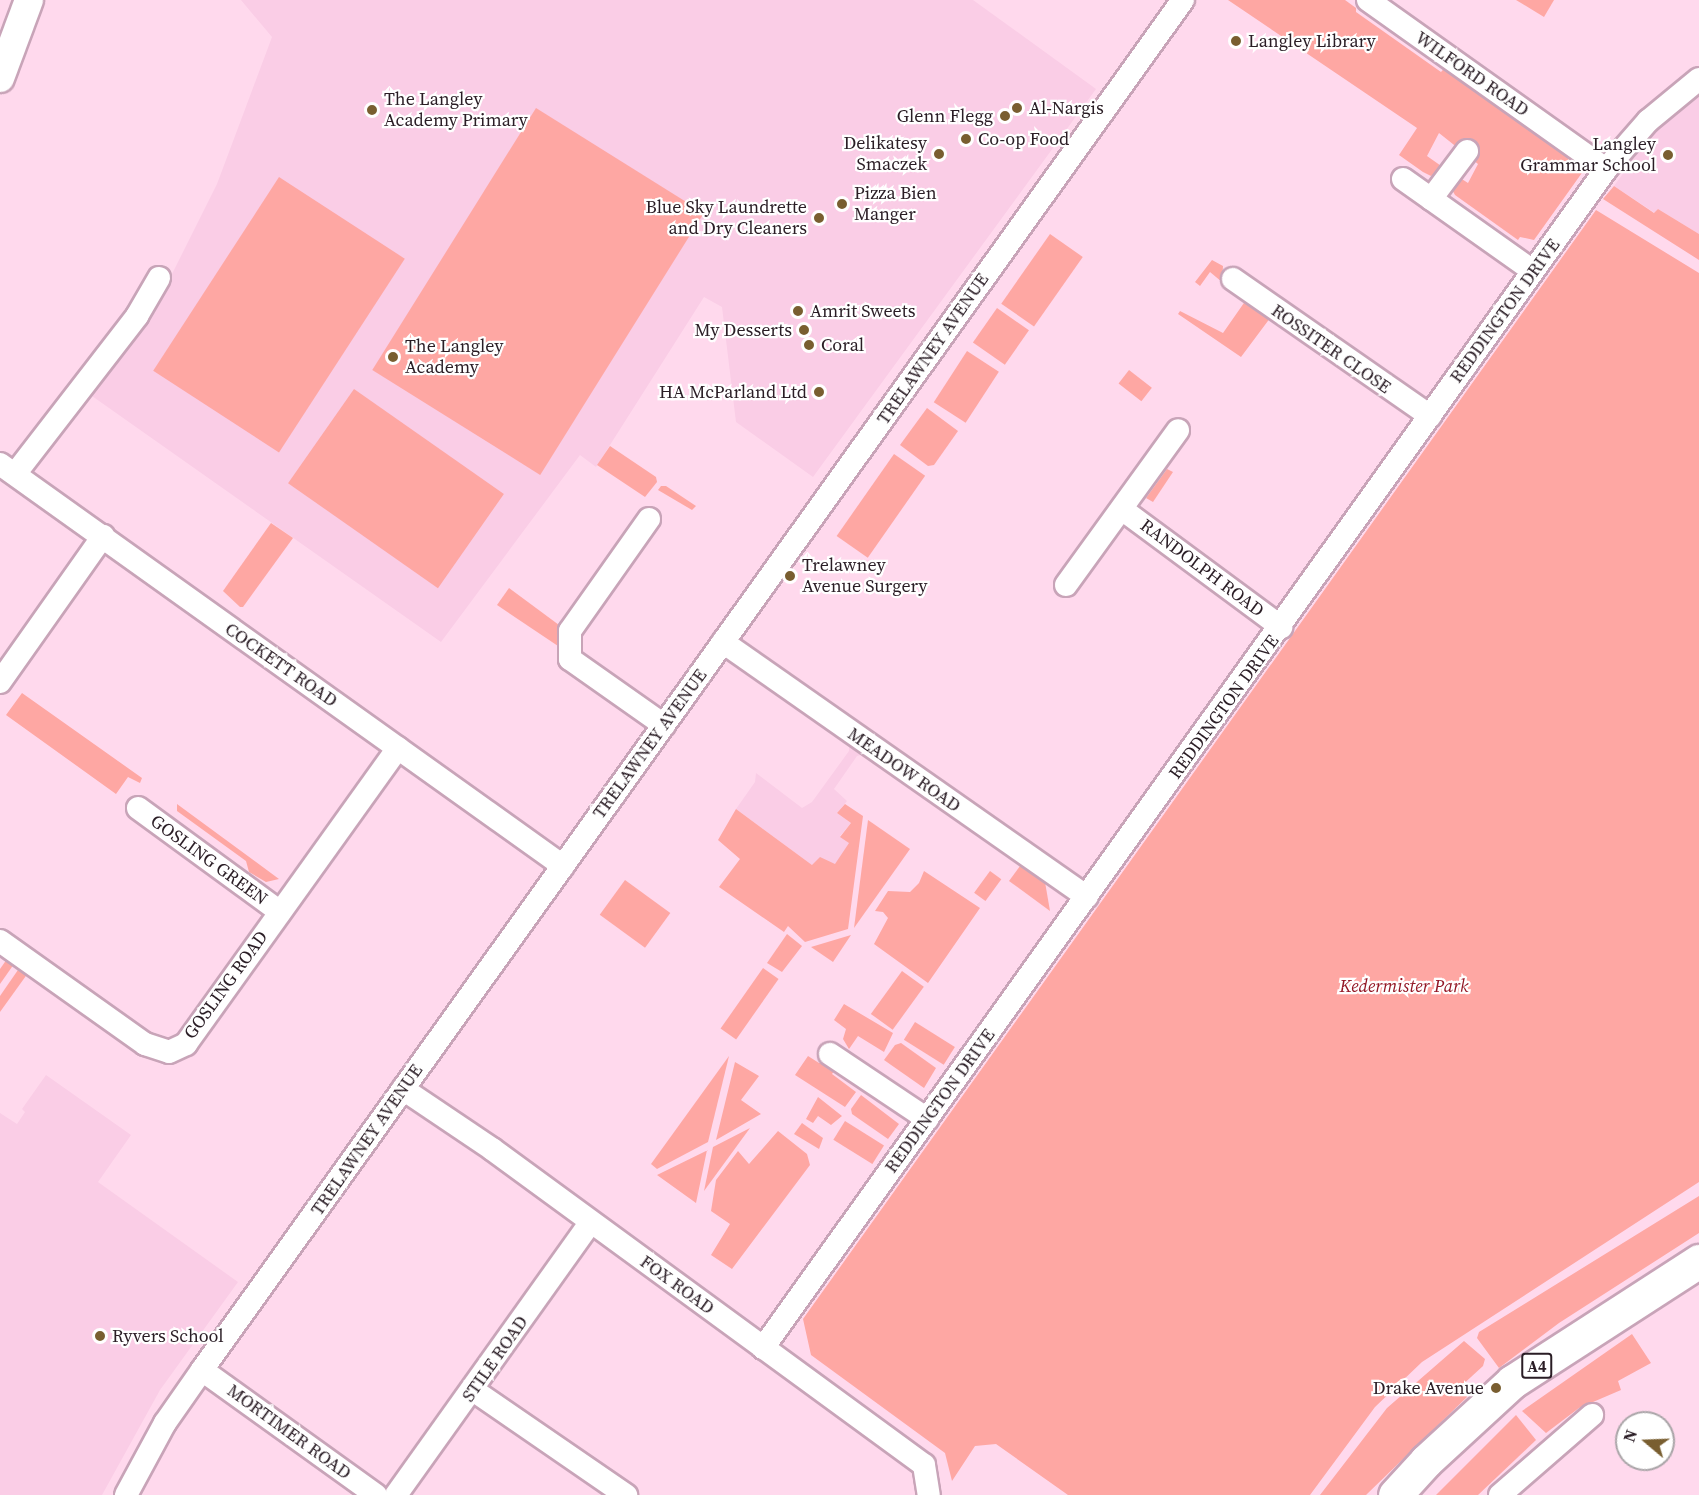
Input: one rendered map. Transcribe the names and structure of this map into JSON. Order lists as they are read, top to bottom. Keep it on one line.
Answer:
{"streets":{"main road":["A4"],"street":["WILFORD ROAD","REDDINGTON DRIVE","TRELAWNEY AVENUE","ROSSITER CLOSE","RANDOLPH ROAD","COCKETT ROAD","MEADOW ROAD","GOSLING GREEN","GOSLING ROAD","FOX ROAD","STILE ROAD","MORTIMER ROAD"]},"crossings":[["WILFORD ROAD","REDDINGTON DRIVE"],["REDDINGTON DRIVE","ROSSITER CLOSE"],["REDDINGTON DRIVE","RANDOLPH ROAD"],["REDDINGTON DRIVE","MEADOW ROAD"],["REDDINGTON DRIVE","FOX ROAD"],["TRELAWNEY AVENUE","COCKETT ROAD"],["TRELAWNEY AVENUE","MEADOW ROAD"],["TRELAWNEY AVENUE","FOX ROAD"],["TRELAWNEY AVENUE","MORTIMER ROAD"],["COCKETT ROAD","GOSLING ROAD"],["GOSLING GREEN","GOSLING ROAD"],["FOX ROAD","STILE ROAD"]],"parks":["Kedermister Park"],"places":["Langley Library","Al-Nargis","The Langley Academy Primary","Glenn Flegg","Co-op Food","Delikatesy Smaczek","Langley Grammar School","Pizza Bien Manger","Blue Sky Laundrette and Dry Cleaners","Amrit Sweets","My Desserts","Coral","The Langley Academy","HA McParland Ltd","Trelawney Avenue Surgery","Ryvers School","Drake Avenue"],"north":"left"}
